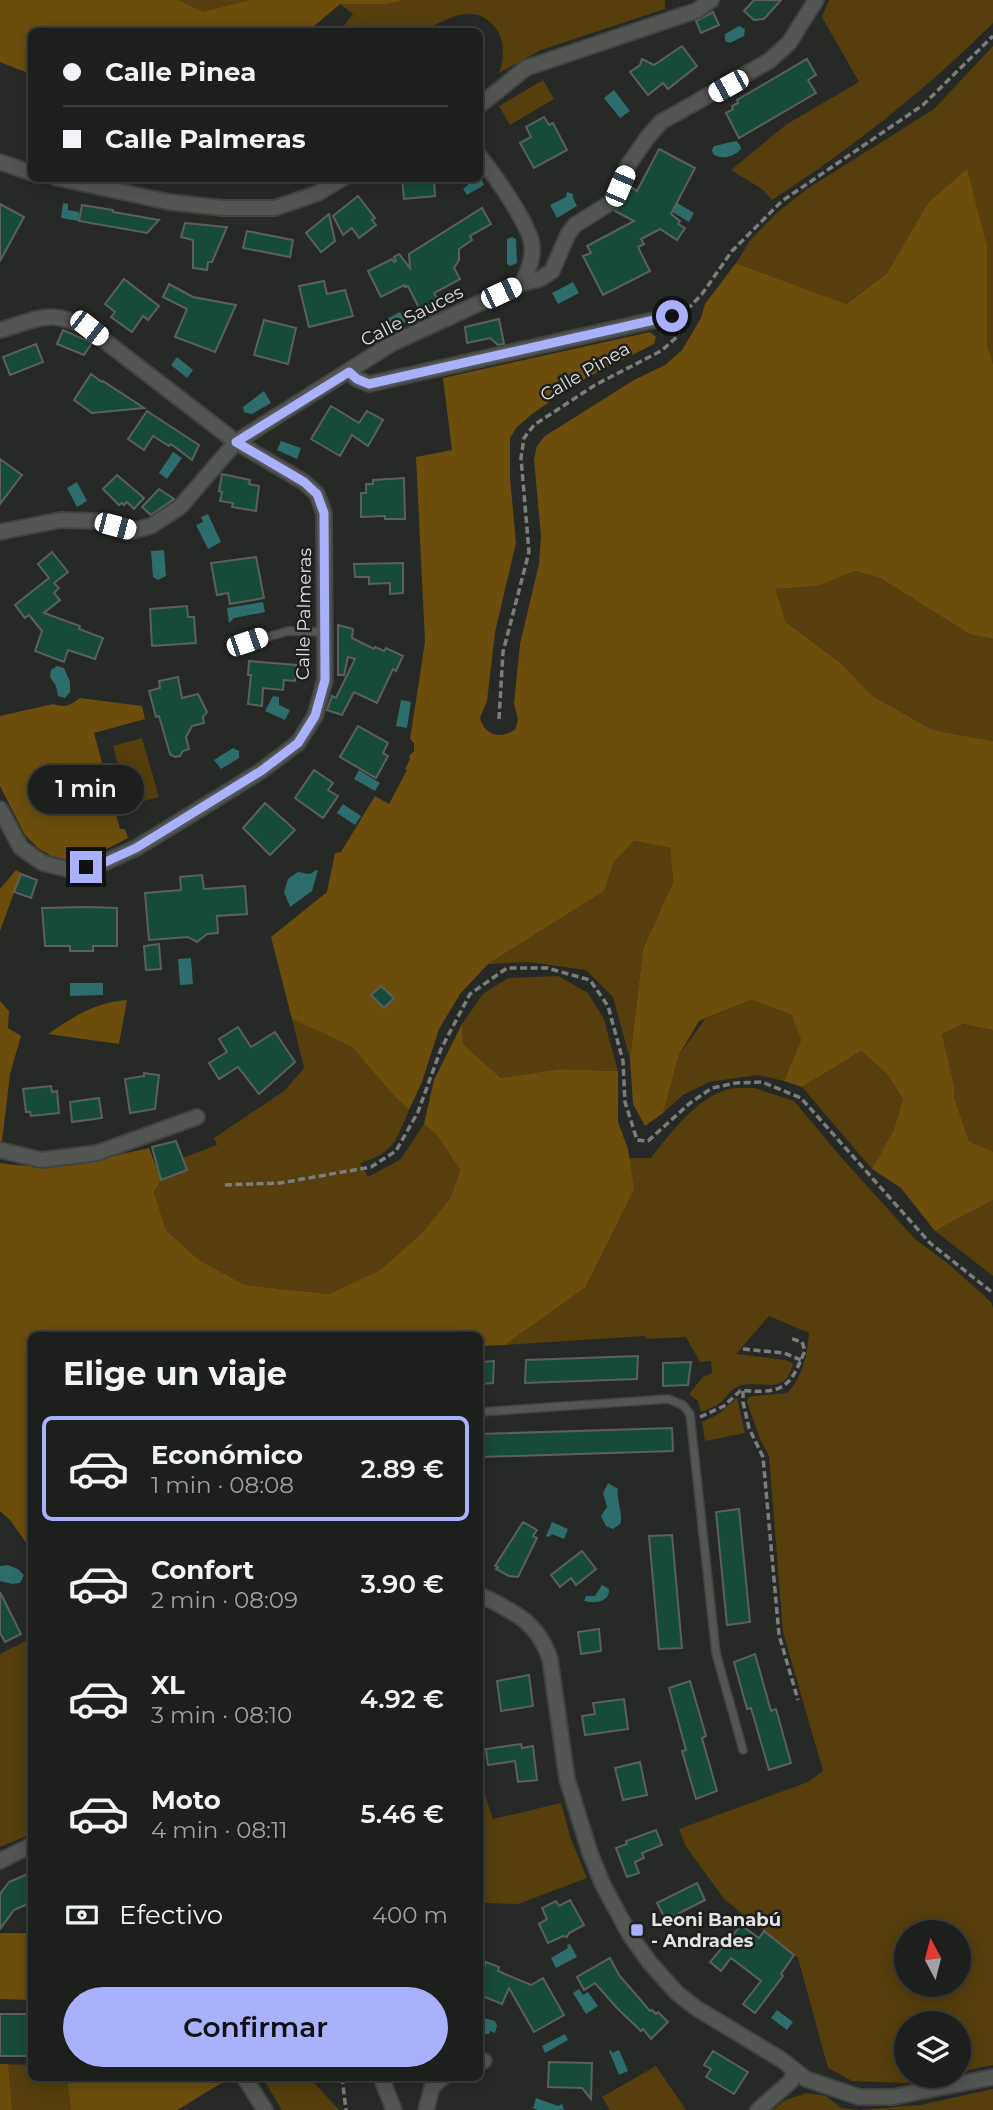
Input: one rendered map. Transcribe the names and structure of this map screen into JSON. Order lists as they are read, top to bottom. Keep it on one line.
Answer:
{"streets":{"street":["Calle Sauces","Calle Pinea","Calle Palmeras"]},"crossings":[["Calle Sauces","Calle Pinea"],["Calle Sauces","Calle Palmeras"]],"places":{"transit":["Leoni Banabú - Andrades"]},"north":"top","page":{"banner":["Calle Pinea","Calle Palmeras"],"bubble":"1 min","heading":"Elige un viaje","list":[{"name":"Económico","note":"1 min · 08:08","value":"2.89 €"},{"name":"Confort","note":"2 min · 08:09","value":"3.90 €"},{"name":"XL","note":"3 min · 08:10","value":"4.92 €"},{"name":"Moto","note":"4 min · 08:11","value":"5.46 €"}],"pay":["Efectivo","400 m"],"buttons":"Confirmar"}}
